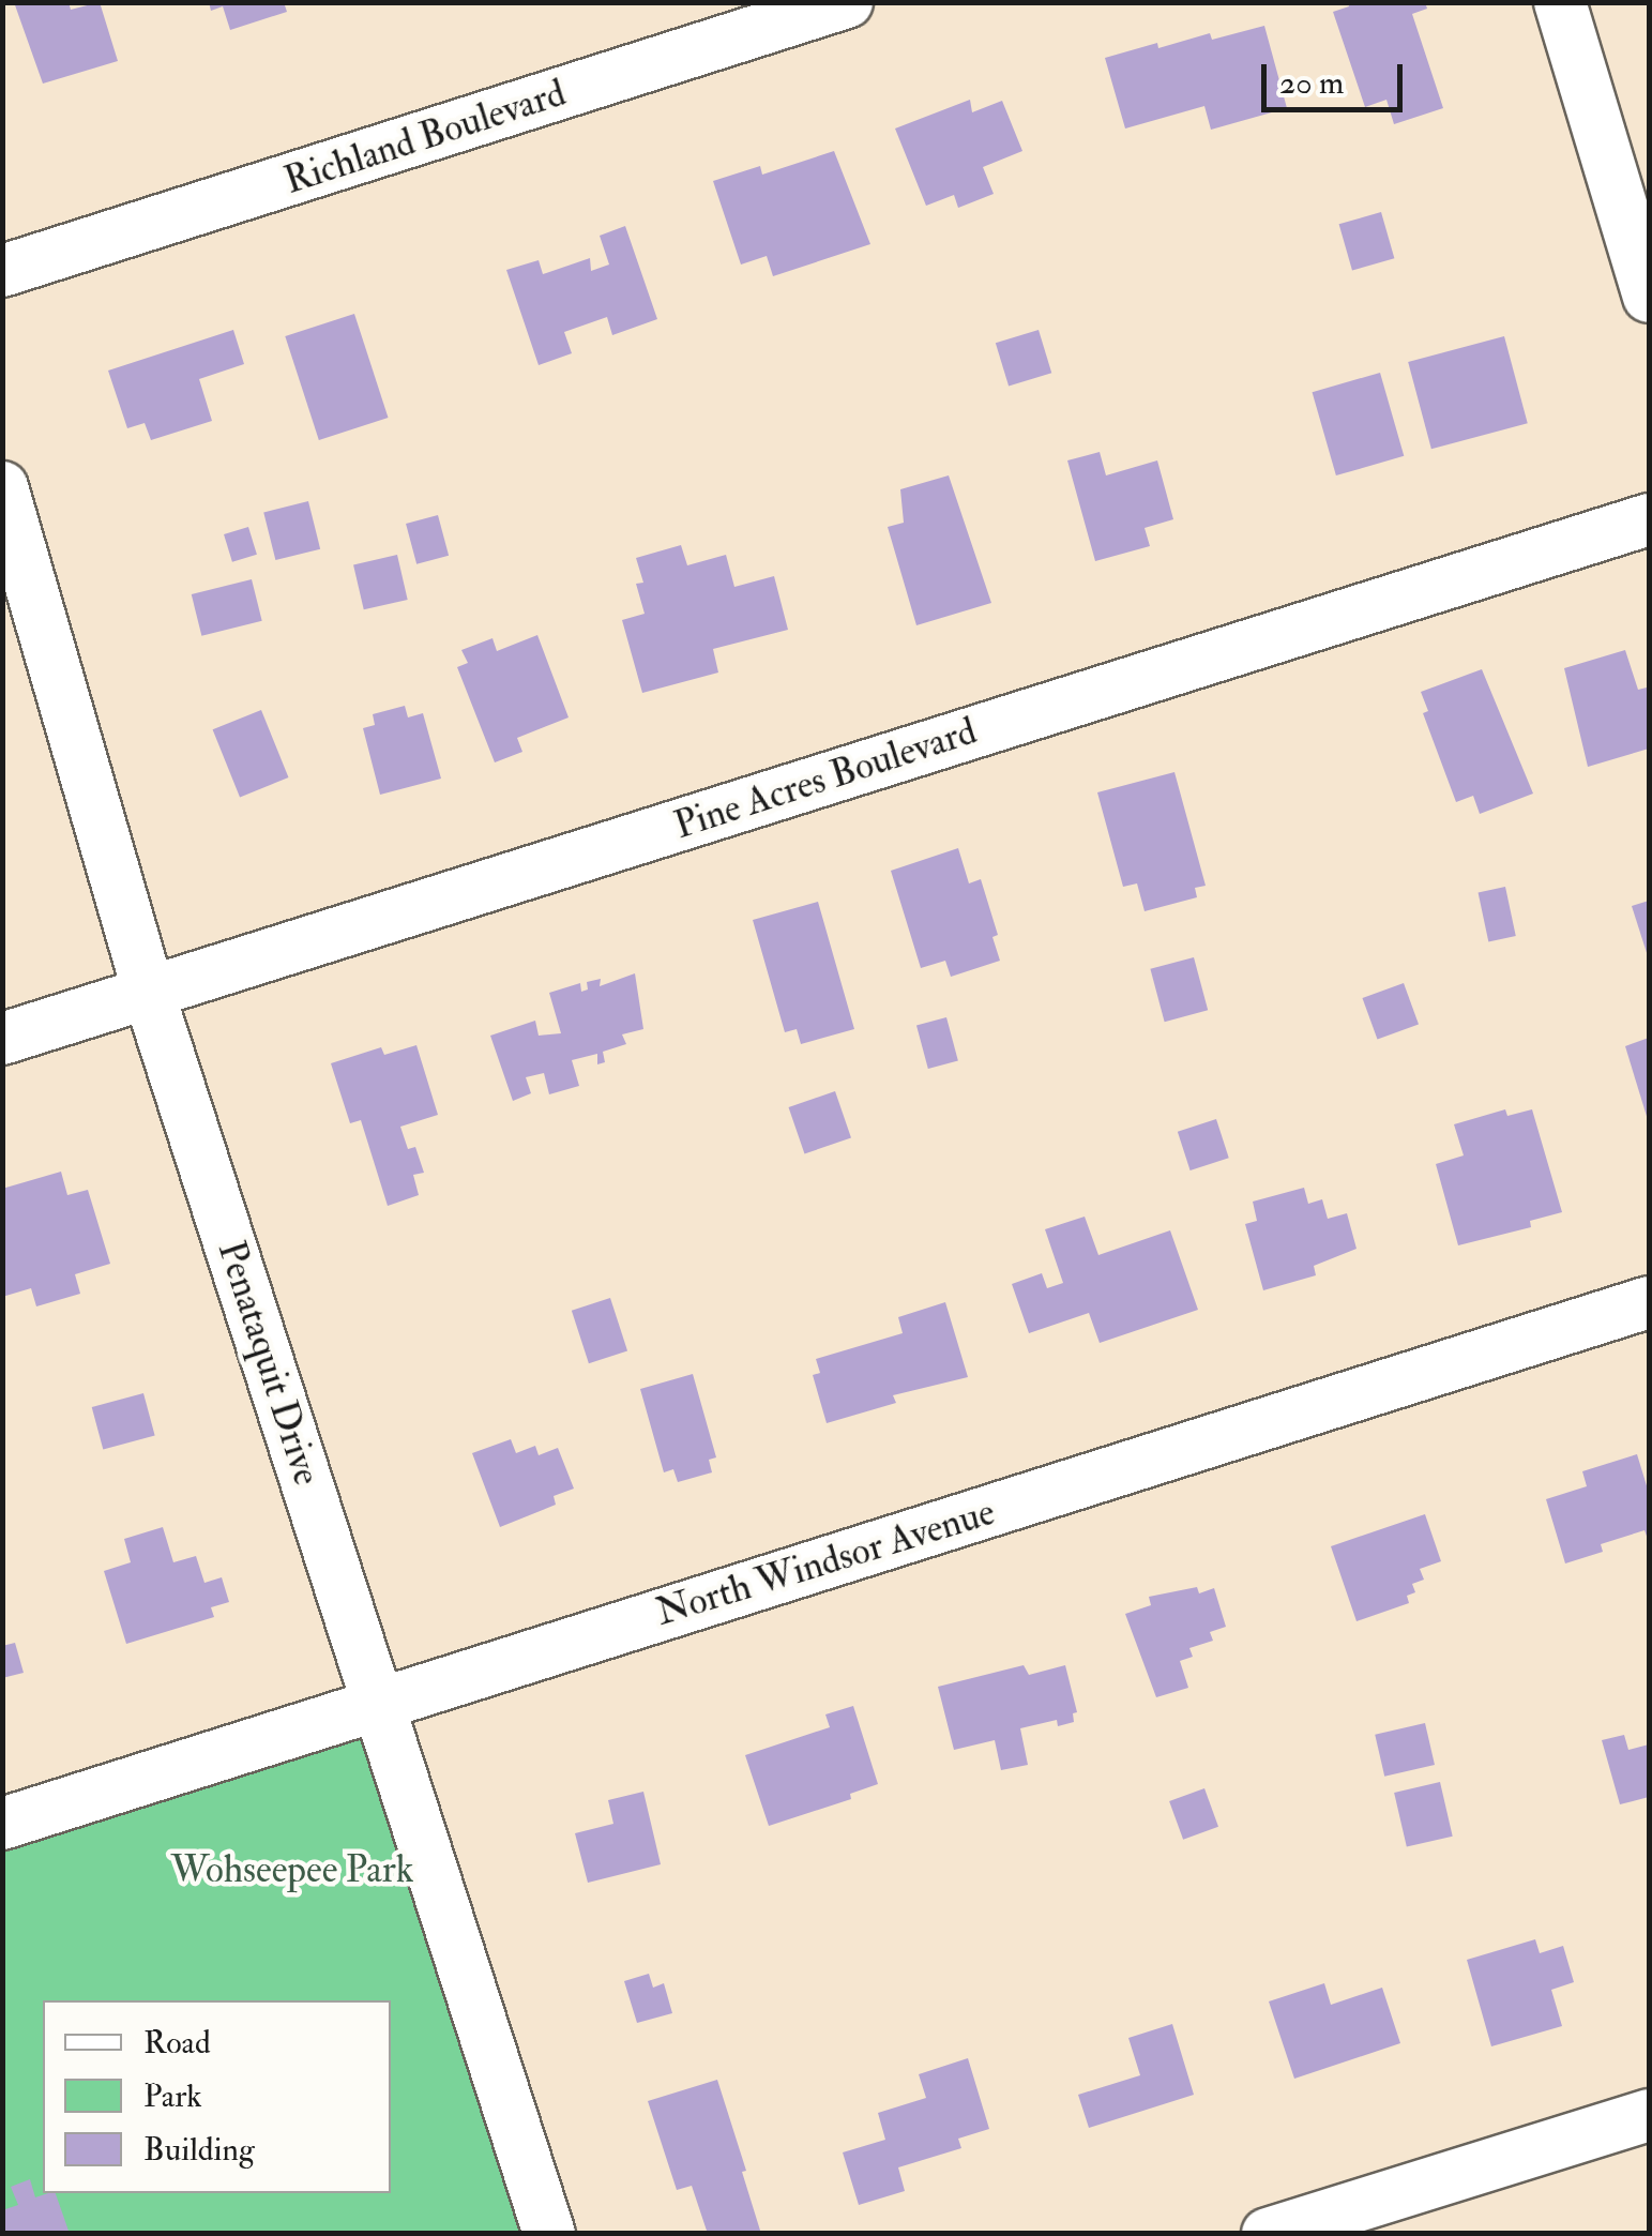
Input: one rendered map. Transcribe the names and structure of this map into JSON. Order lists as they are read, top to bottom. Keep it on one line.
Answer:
{"streets":{"street":["Richland Boulevard","Pine Acres Boulevard","Penataquit Drive","North Windsor Avenue"]},"crossings":[["Pine Acres Boulevard","Penataquit Drive"],["Penataquit Drive","North Windsor Avenue"]],"parks":["Wohseepee Park"],"legend":["Road","Park","Building"],"scale_bar":"20 m"}
